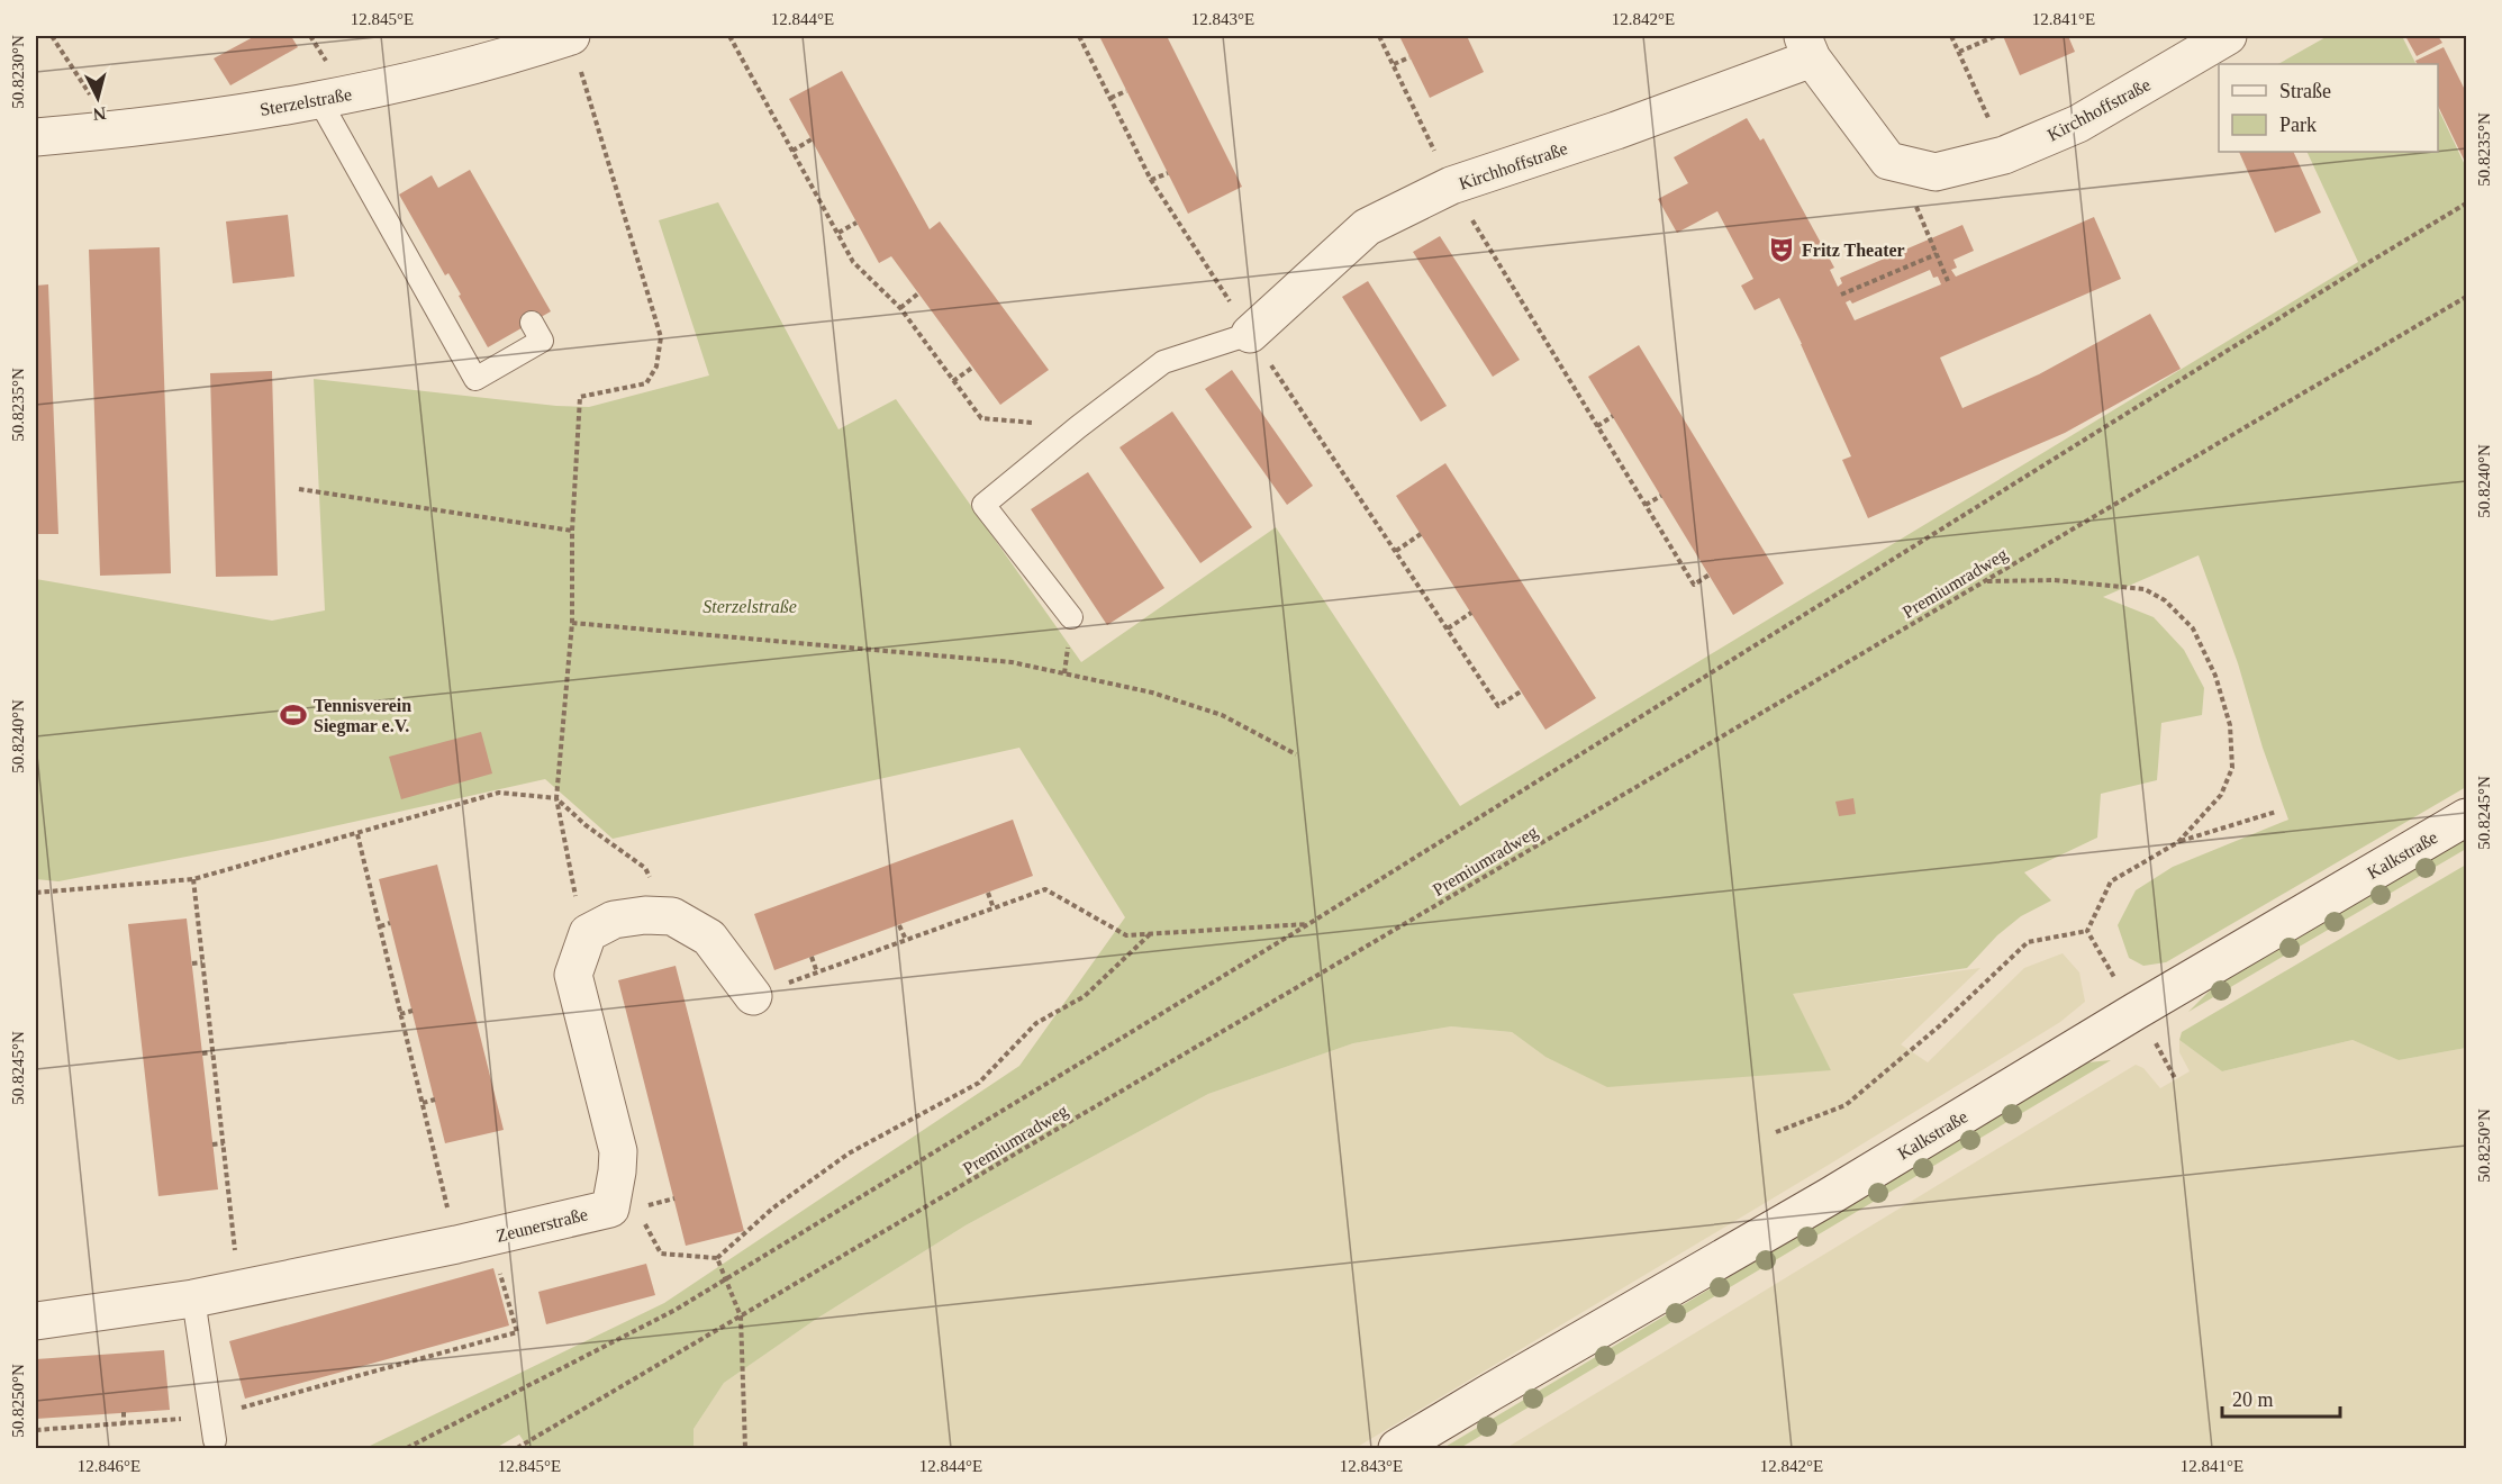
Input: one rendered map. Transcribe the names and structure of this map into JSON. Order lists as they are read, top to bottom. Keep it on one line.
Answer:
{"streets":{"street":["Sterzelstraße","Kirchhoffstraße","Kalkstraße","Zeunerstraße"],"path":["Premiumradweg"]},"parks":["Sterzelstraße"],"places":{"theatre":["Fritz Theater"],"sports":["Tennisverein Siegmar e.V."]},"legend":["Straße","Park"],"scale_bar":"20 m","north":"bottom","coordinates":["12.845°E","12.844°E","12.843°E","12.842°E","12.841°E","50.8230°N","50.8235°N","50.8240°N","50.8245°N","50.8250°N","12.846°E"]}
